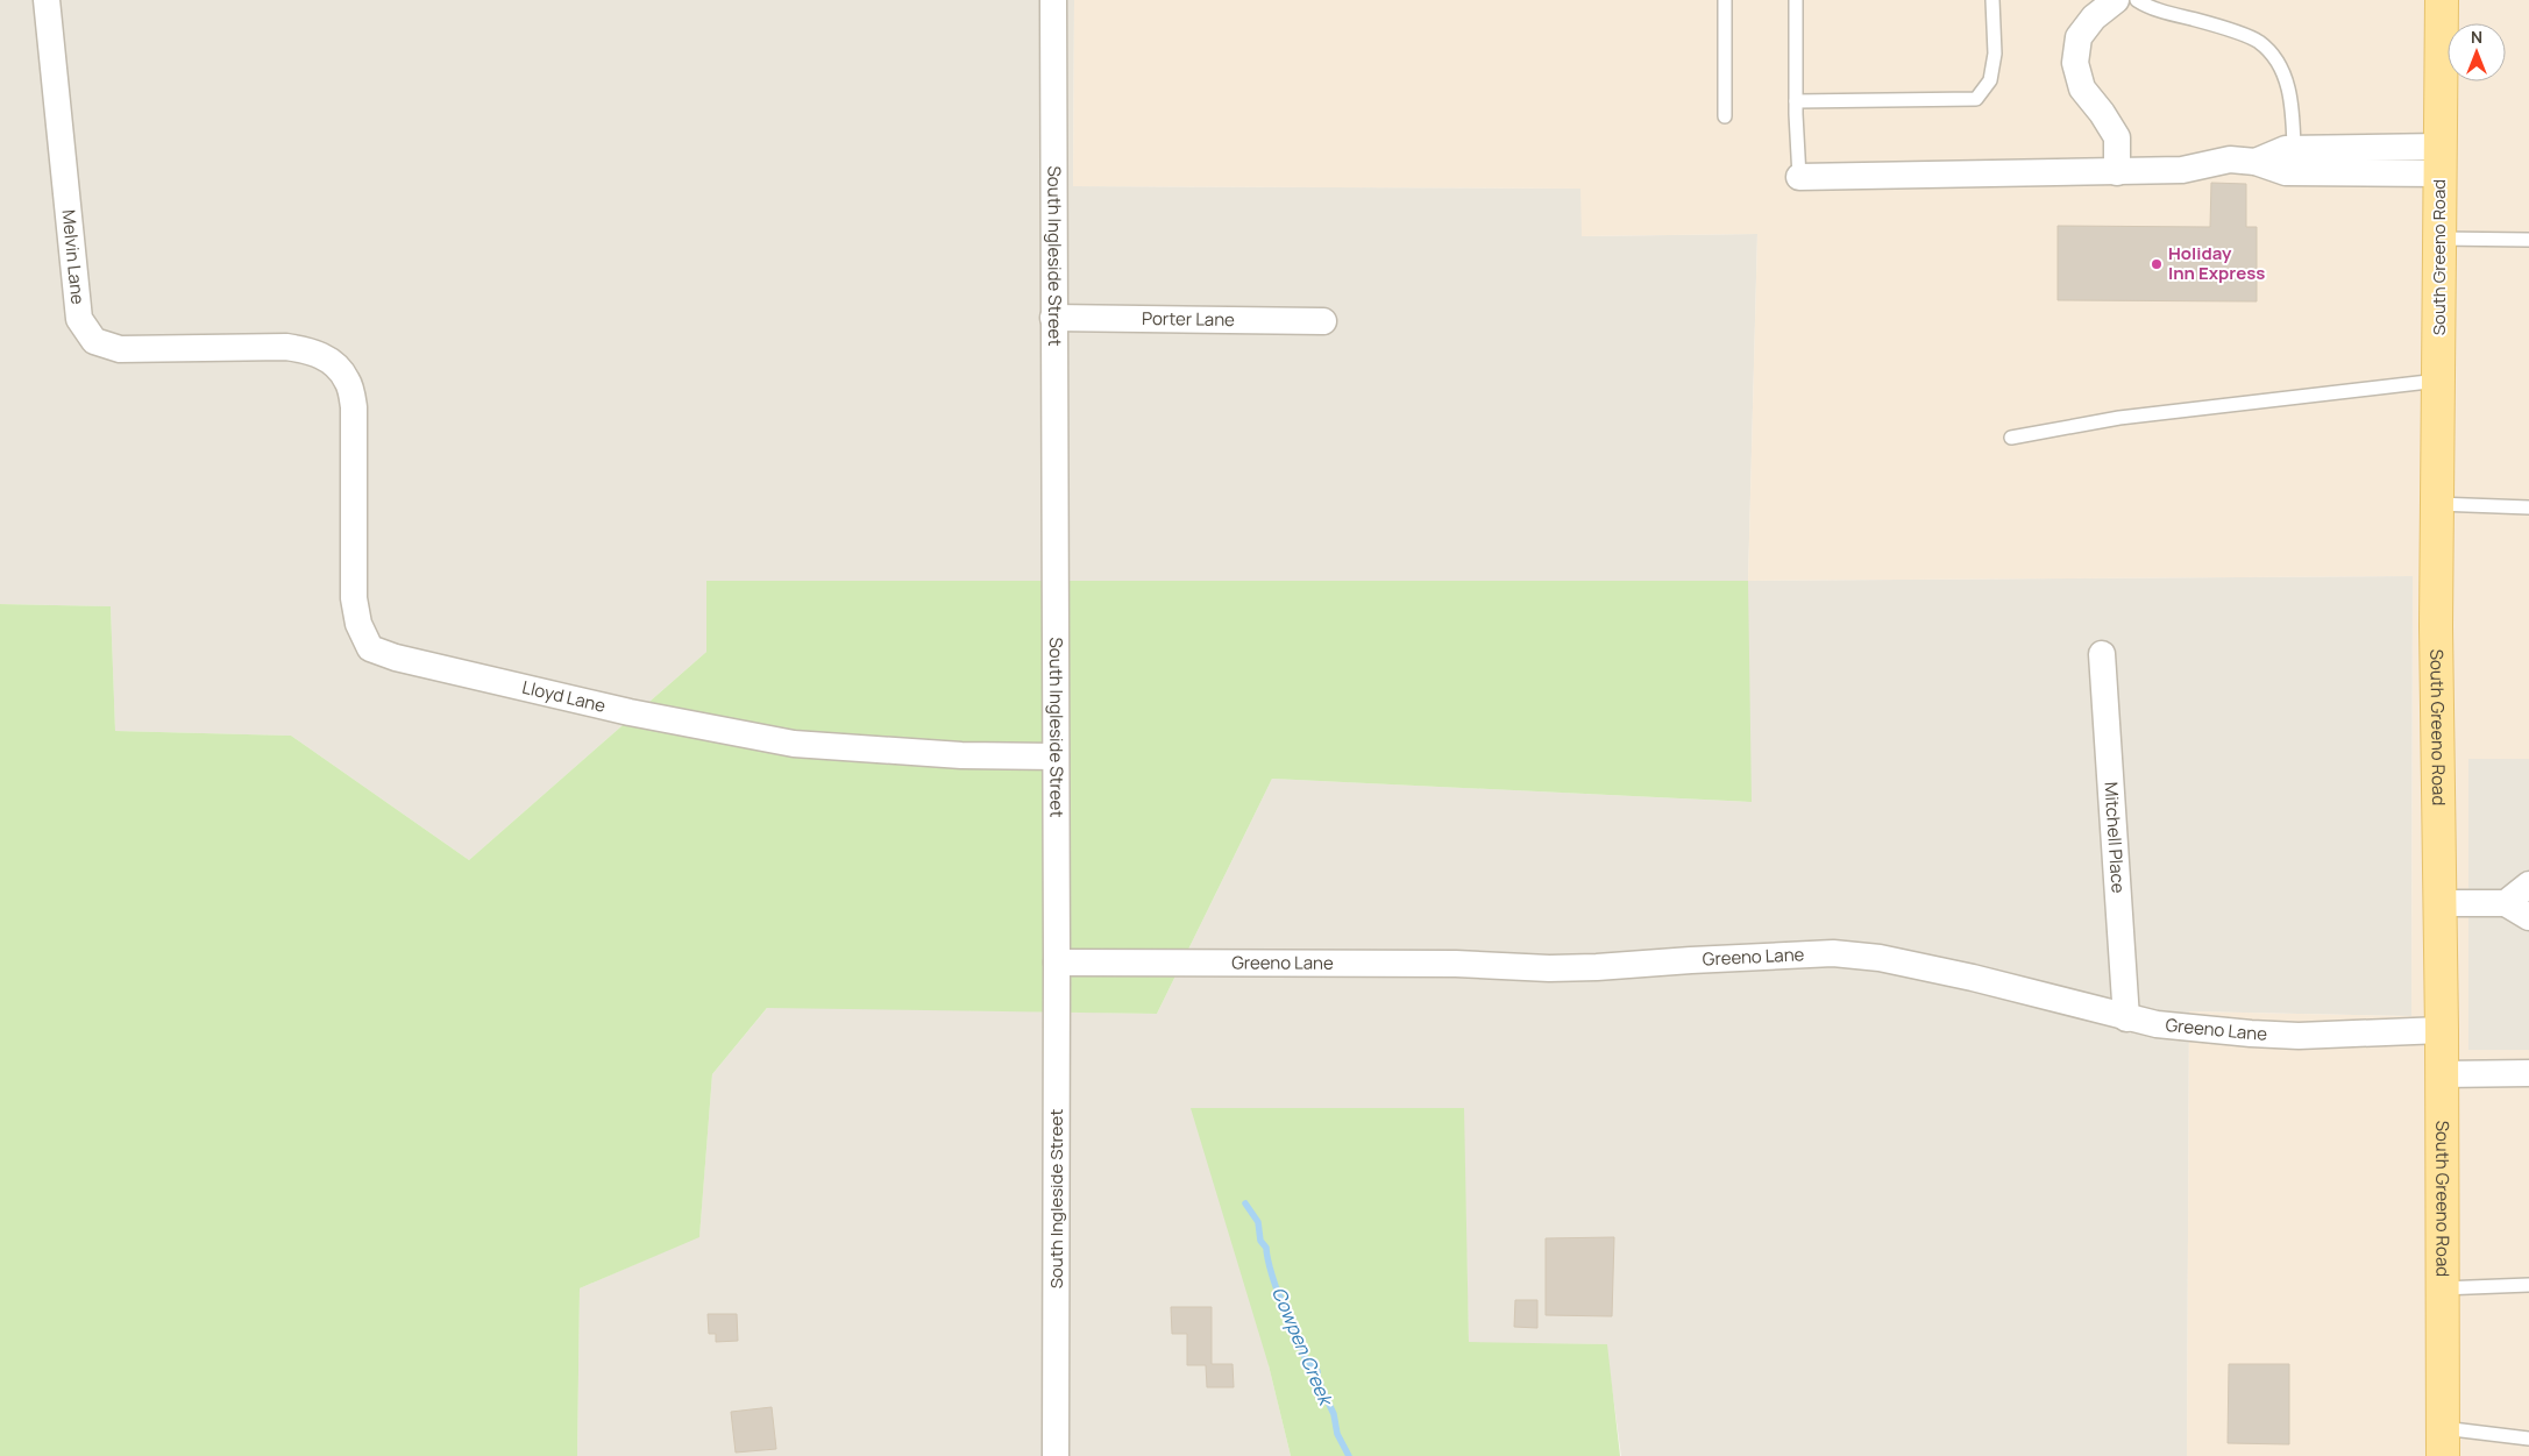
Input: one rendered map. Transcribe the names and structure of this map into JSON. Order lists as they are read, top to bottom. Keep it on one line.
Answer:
{"streets":{"main road":["South Greeno Road"],"street":["South Ingleside Street","Melvin Lane","Porter Lane","Lloyd Lane","Mitchell Place","Greeno Lane"]},"crossings":[["South Ingleside Street","Porter Lane"],["South Ingleside Street","Lloyd Lane"],["South Ingleside Street","Greeno Lane"],["South Greeno Road","Greeno Lane"],["Melvin Lane","Lloyd Lane"],["Mitchell Place","Greeno Lane"]],"water":["Cowpen Creek"],"places":["Holiday Inn Express"],"north":"top"}
